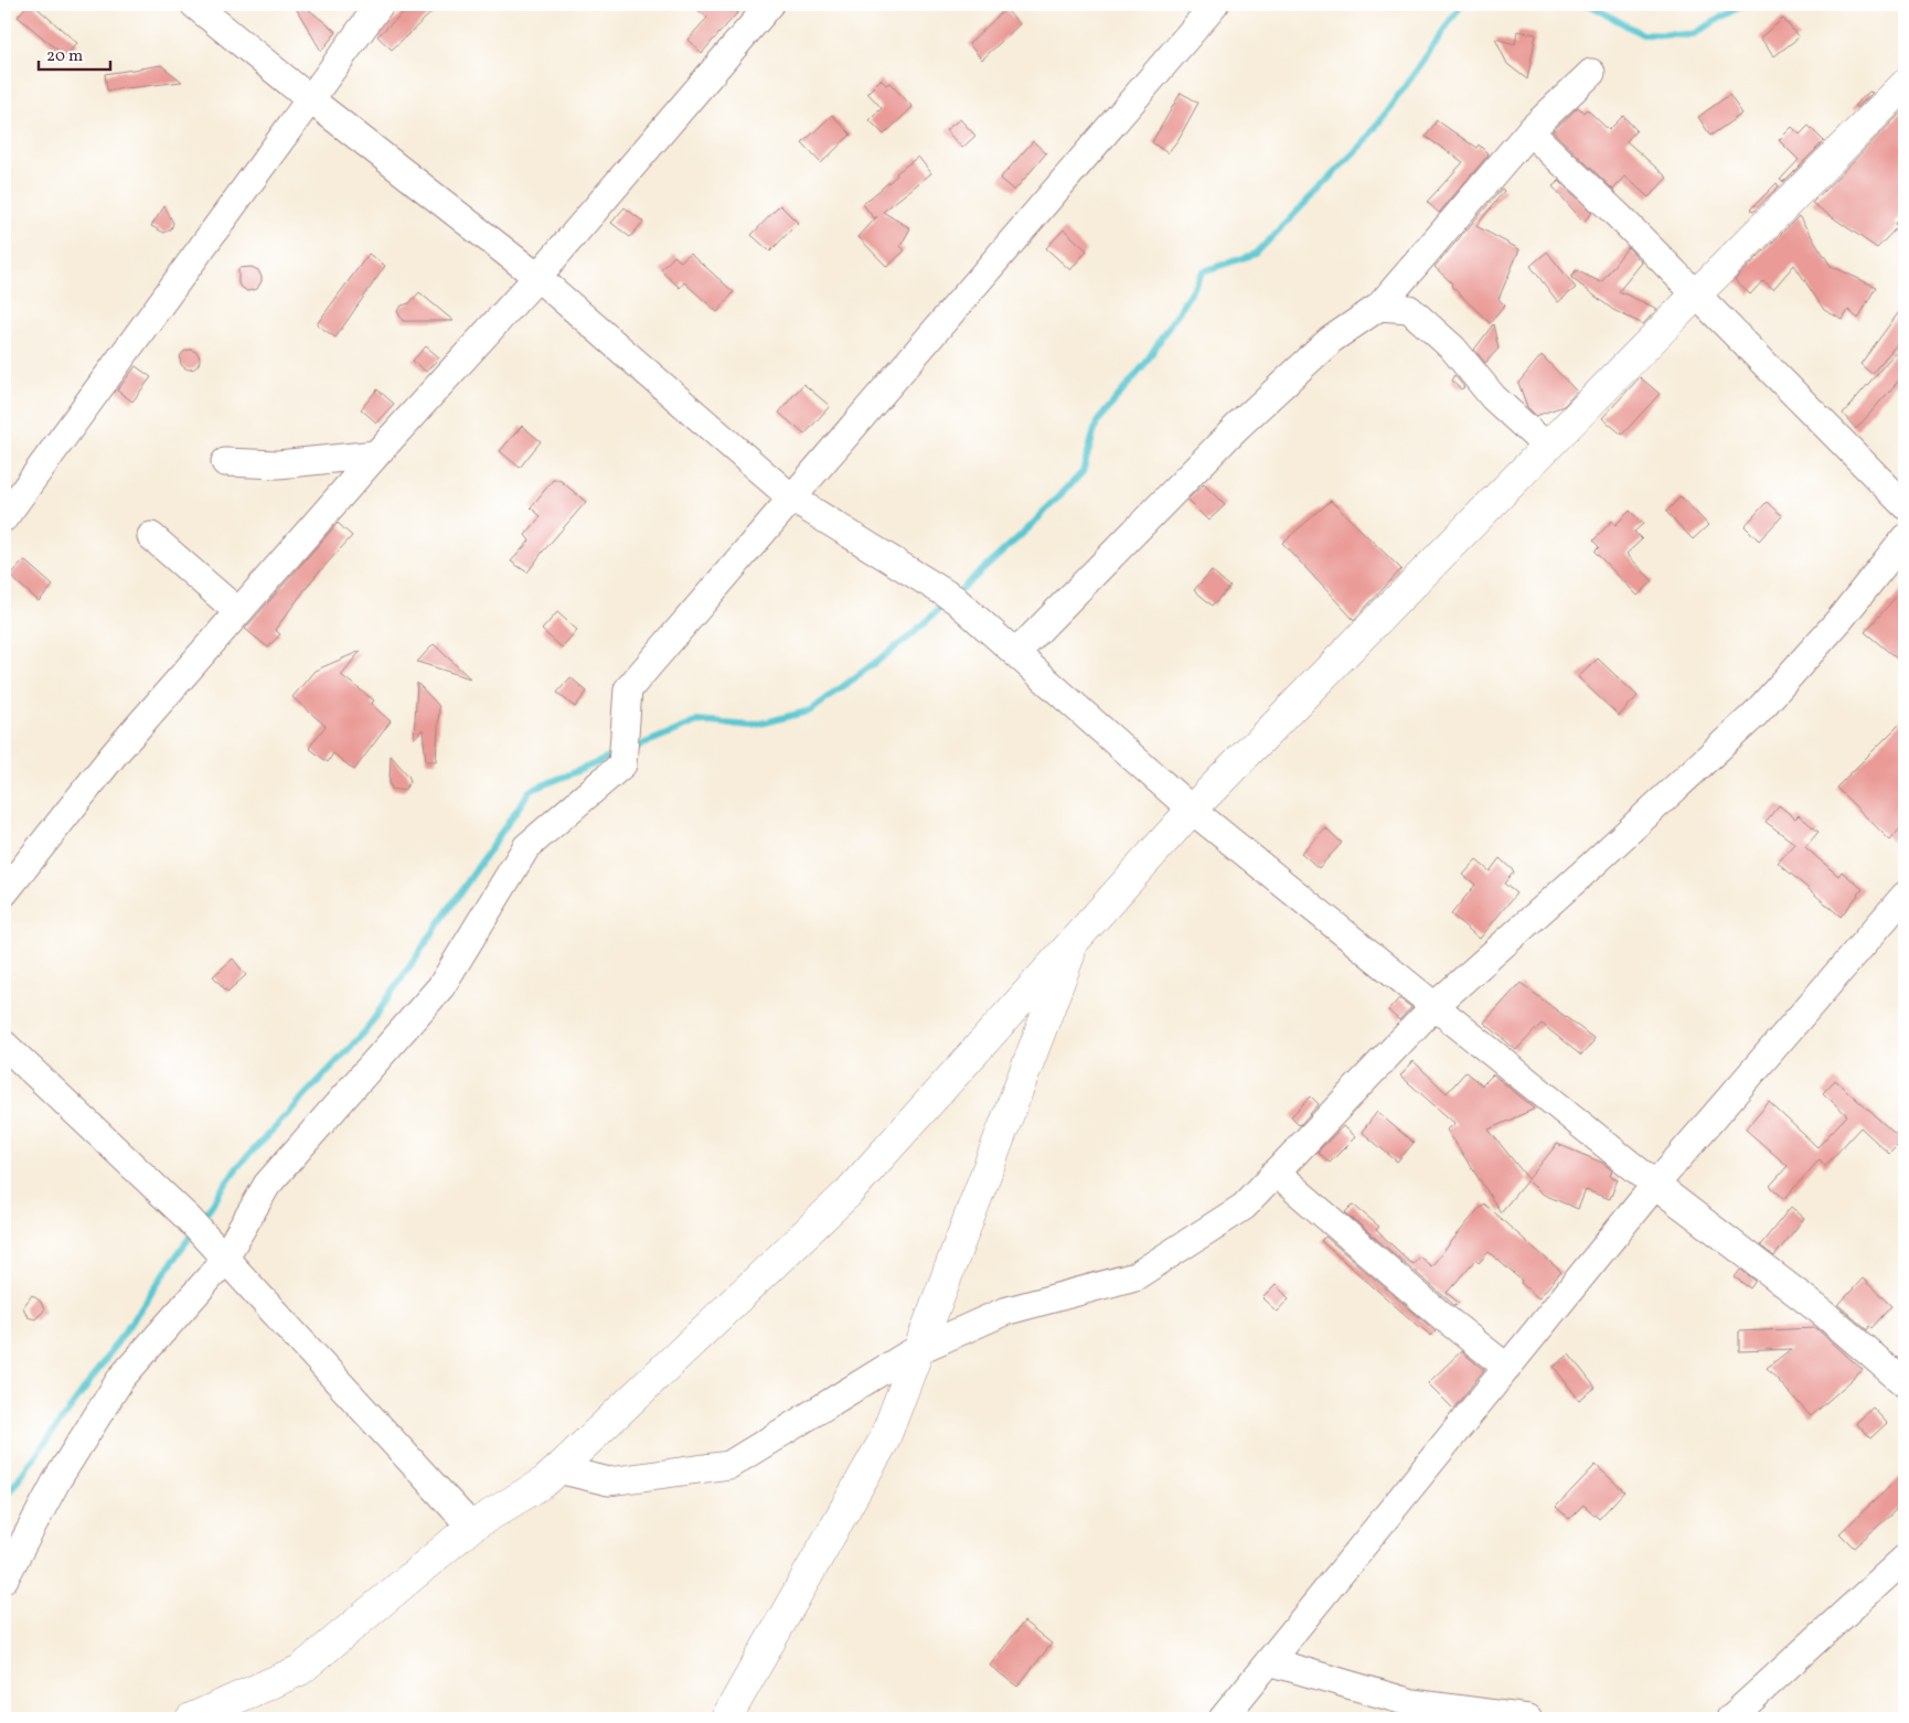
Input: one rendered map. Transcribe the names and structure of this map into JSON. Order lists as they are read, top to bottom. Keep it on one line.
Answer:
{"scale_bar":"20 m"}
